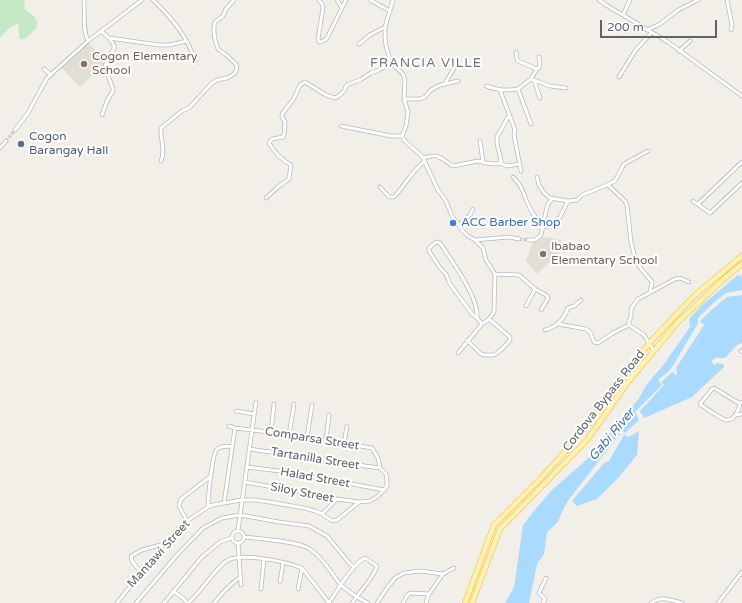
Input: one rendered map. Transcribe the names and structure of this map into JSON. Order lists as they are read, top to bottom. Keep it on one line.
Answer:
{"streets":{"main road":["Cordova Bypass Road"],"street":["Comparsa Street","Tartanilla Street","Halad Street","Siloy Street","Mantawi Street"]},"crossings":[["Comparsa Street","Tartanilla Street"],["Comparsa Street","Halad Street"],["Siloy Street","Mantawi Street"]],"districts":["FRANCIA VILLE"],"water":["Gabi River"],"places":["Cogon Elementary School","Cogon Barangay Hall","ACC Barber Shop","Ibabao Elementary School"],"scale_bar":"200 m"}
